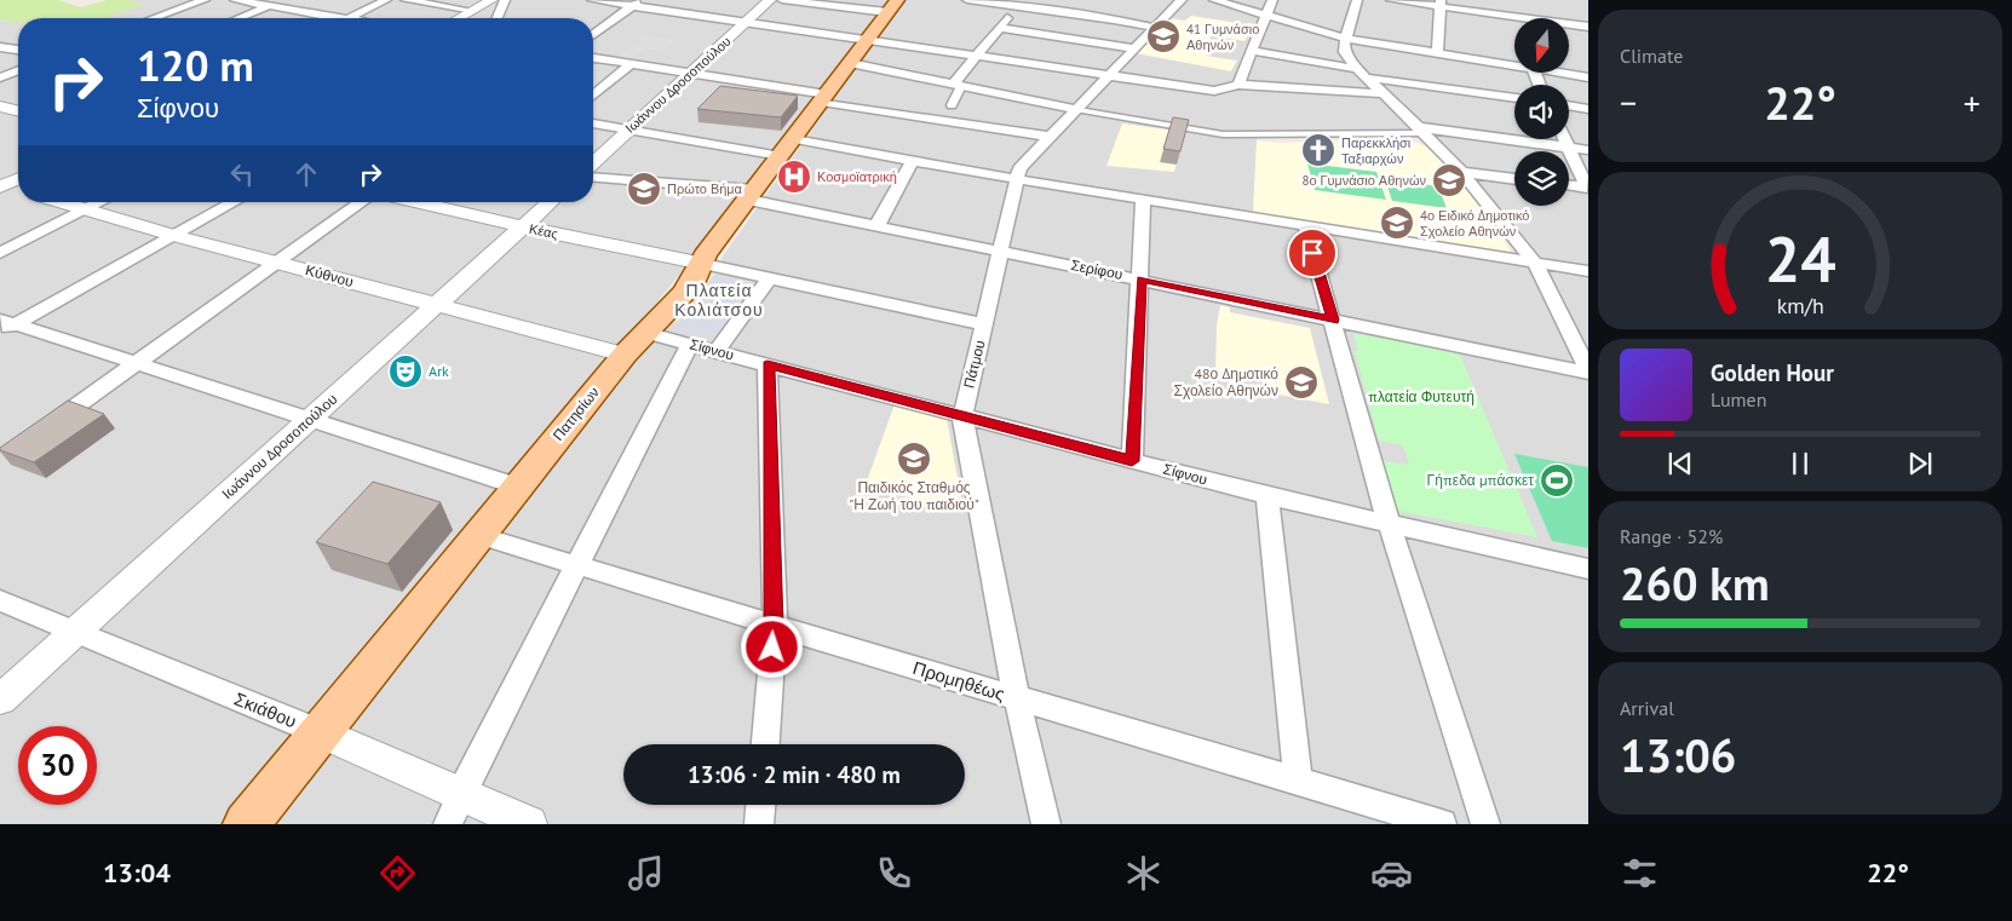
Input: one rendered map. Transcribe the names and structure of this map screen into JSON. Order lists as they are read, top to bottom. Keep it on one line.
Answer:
{"streets":{"main road":["Πατησίων"],"street":["Ιωάννου Δροσοπούλου","Κέας","Σερίφου","Κύθνου","Σίφνου","Πάτμου","Προμηθέως","Σκιάθου"]},"crossings":[["Ιωάννου Δροσοπούλου","Κέας"],["Ιωάννου Δροσοπούλου","Κύθνου"],["Ιωάννου Δροσοπούλου","Σκιάθου"],["Κέας","Πατησίων"],["Σερίφου","Πάτμου"],["Σερίφου","Πατησίων"],["Κύθνου","Σίφνου"],["Κύθνου","Πατησίων"],["Σίφνου","Πάτμου"],["Σίφνου","Πατησίων"],["Πάτμου","Προμηθέως"],["Πατησίων","Προμηθέως"],["Πατησίων","Σκιάθου"]],"districts":["Πλατεία Κολιάτσου"],"parks":["πλατεία Φυτευτή"],"places":{"school or university":["41 Γυμνάσιο Αθηνών","8ο Γυμνάσιο Αθηνών","Πρώτο Βήμα","4ο Ειδικό Δημοτικό Σχολείο Αθηνών","48ο Δημοτικό Σχολείο Αθηνών","Παιδικός Σταθμός \"Η Ζωή του παιδιού\""],"church":["Παρεκκλήσι Ταξιαρχών"],"hospital":["Κοσμοϊατρική"],"theatre":["Ark"],"sports":["Γήπεδα μπάσκετ"]},"north":"bottom","page":{"tile":["Climate",["Range · 52%","260 km"],["Arrival","13:06"]],"turn":["120 m","Σίφνου"],"heat":["−","22°","+"],"song":["Golden Hour","Lumen"],"limit":"30","trip":"13:06 · 2 min · 480 m","tabs":["13:04","22°"],"gauge":["24","km/h"]}}
